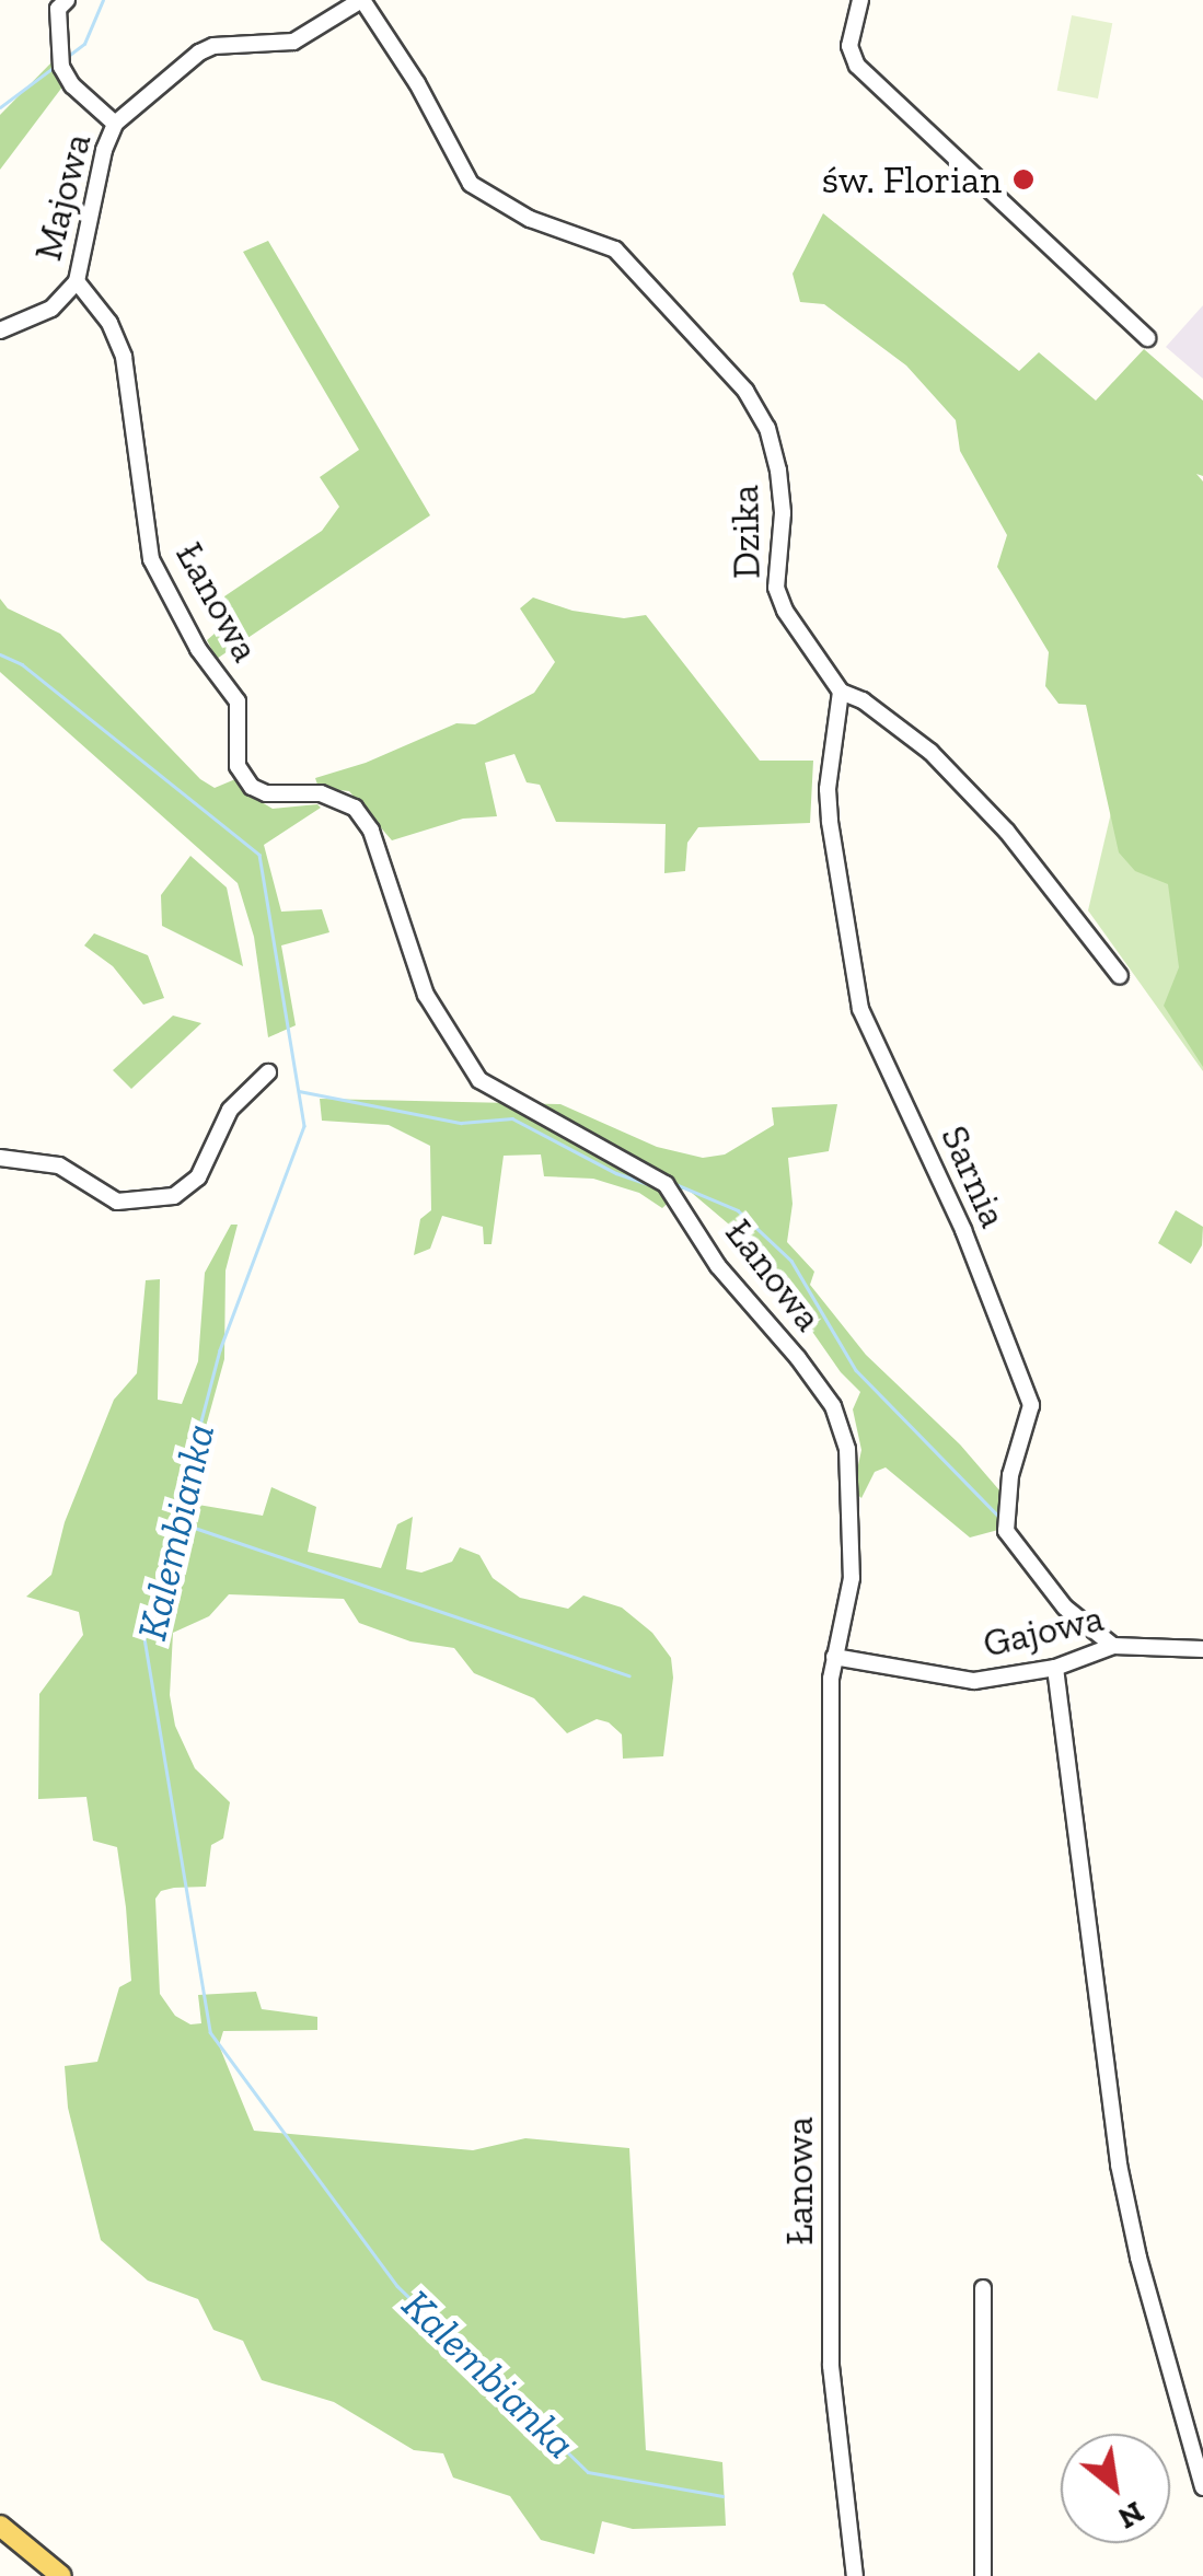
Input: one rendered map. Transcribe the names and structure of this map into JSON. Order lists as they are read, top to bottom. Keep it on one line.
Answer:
{"streets":{"street":["Majowa","Dzika","Łanowa","Sarnia","Gajowa"]},"crossings":[["Majowa","Dzika"],["Majowa","Łanowa"],["Dzika","Sarnia"],["Łanowa","Gajowa"],["Sarnia","Gajowa"]],"water":["Kalembianka"],"places":["św. Florian"],"north":"bottom right"}
